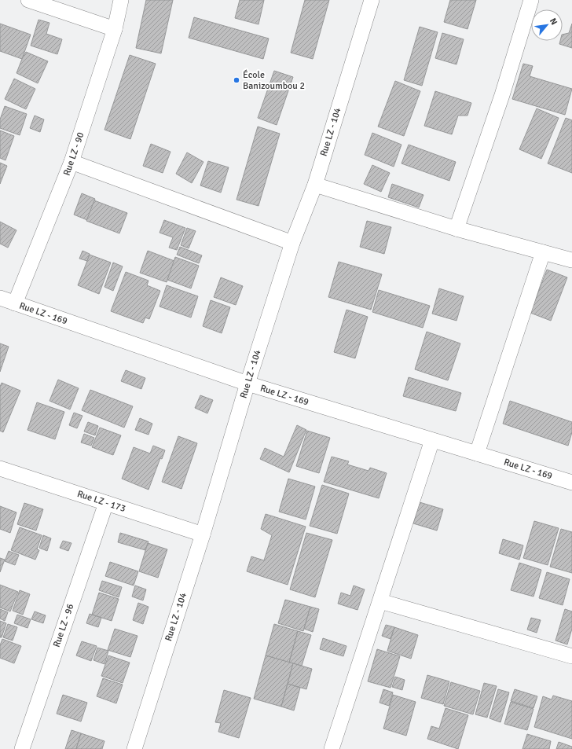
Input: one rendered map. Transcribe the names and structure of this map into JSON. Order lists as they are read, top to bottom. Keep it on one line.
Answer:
{"streets":{"street":["Rue LZ - 104","Rue LZ - 90","Rue LZ - 169","Rue LZ - 173","Rue LZ - 96"]},"crossings":[["Rue LZ - 104","Rue LZ - 169"],["Rue LZ - 104","Rue LZ - 173"],["Rue LZ - 90","Rue LZ - 169"],["Rue LZ - 173","Rue LZ - 96"]],"places":["École Banizoumbou 2"],"north":"top right"}
